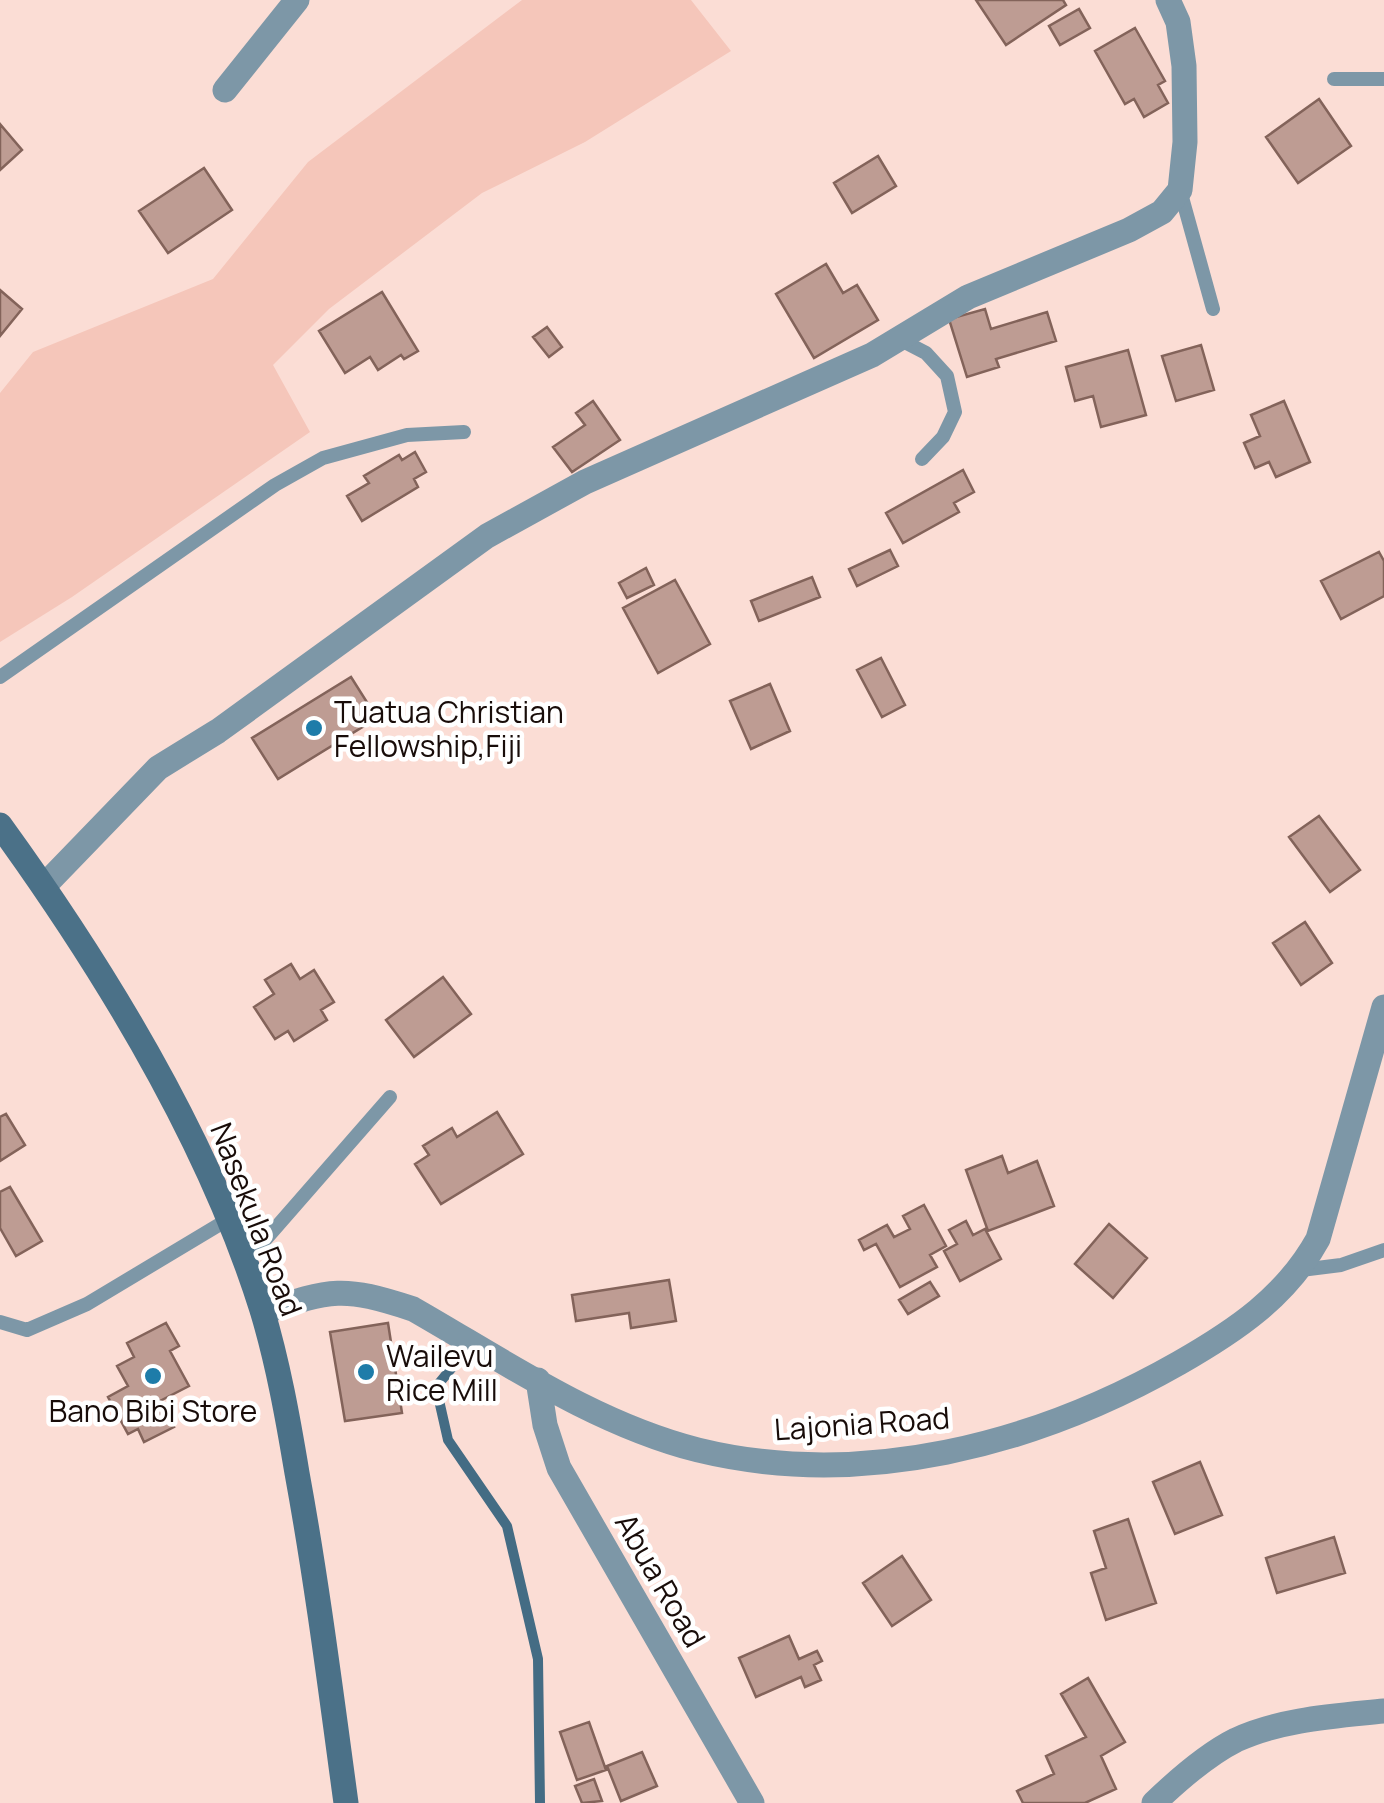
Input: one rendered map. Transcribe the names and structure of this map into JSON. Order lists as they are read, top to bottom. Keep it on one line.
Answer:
{"streets":{"main road":["Nasekula Road"],"street":["Lajonia Road","Abua Road"]},"crossings":[["Nasekula Road","Lajonia Road"],["Lajonia Road","Abua Road"]],"places":["Tuatua Christian Fellowship,Fiji","Wailevu Rice Mill","Bano Bibi Store"]}
